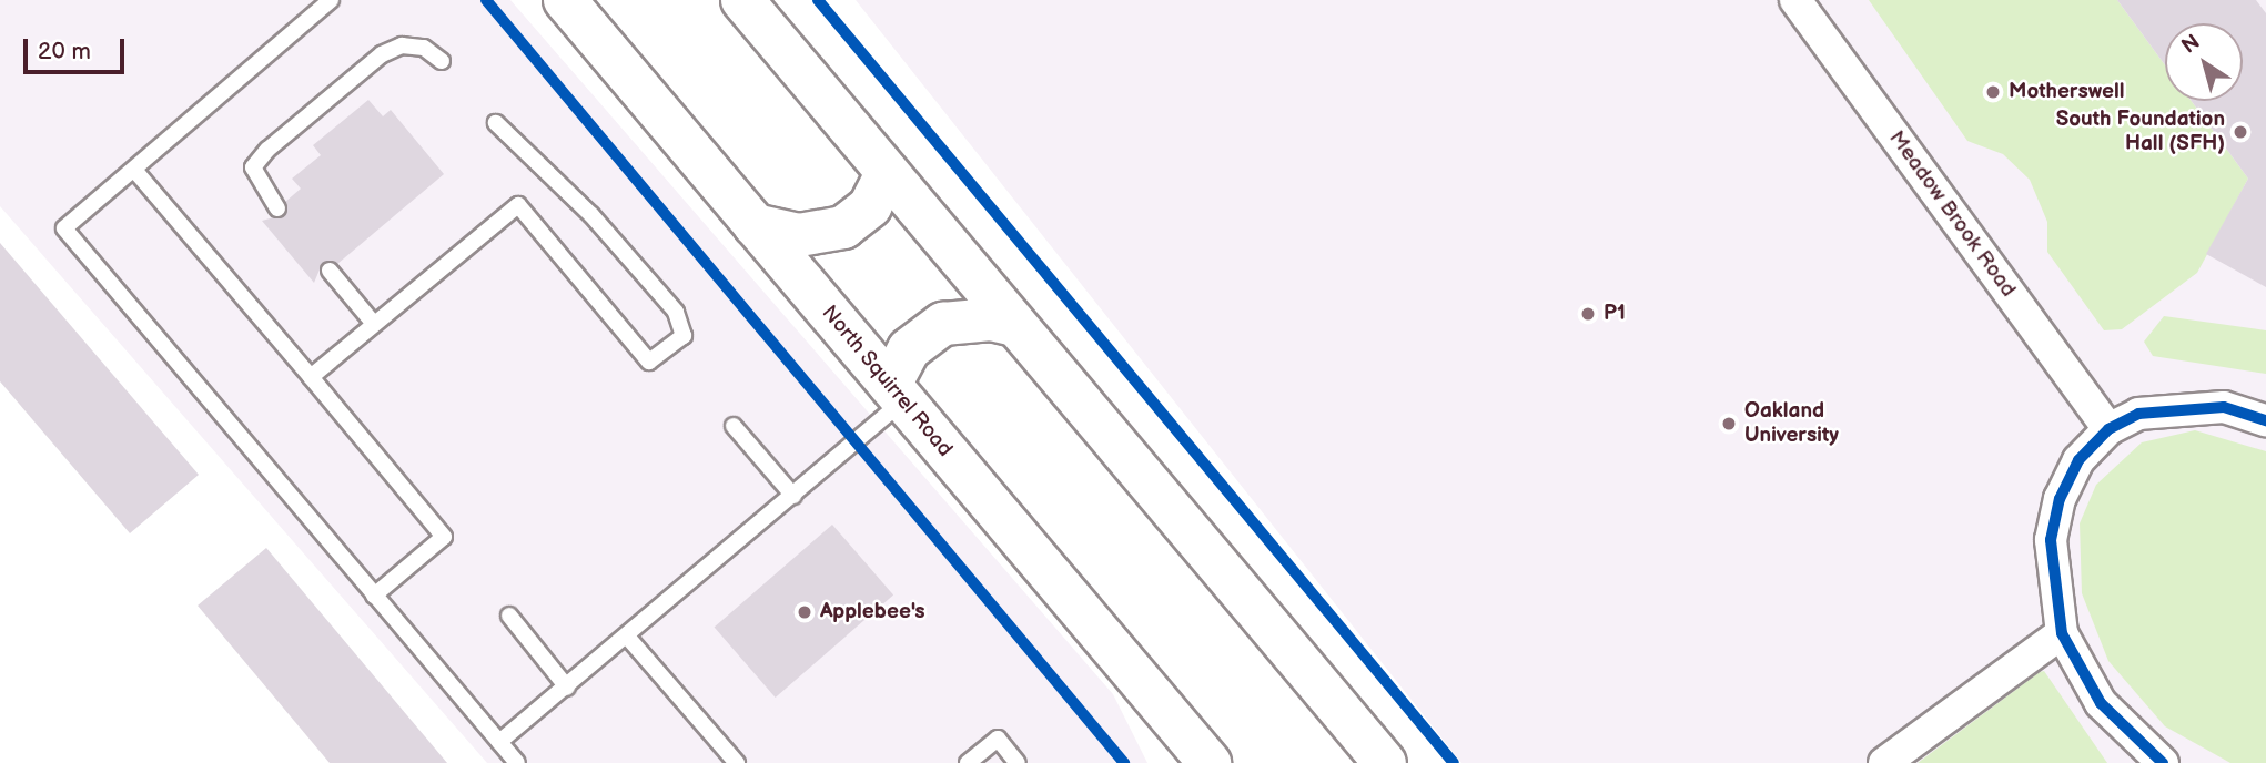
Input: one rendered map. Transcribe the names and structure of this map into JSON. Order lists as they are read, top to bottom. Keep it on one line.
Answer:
{"streets":{"main road":["North Squirrel Road"],"street":["Meadow Brook Road"]},"places":["Motherswell","South Foundation Hall (SFH)","P1","Oakland University","Applebee's"],"scale_bar":"20 m","north":"top left"}
